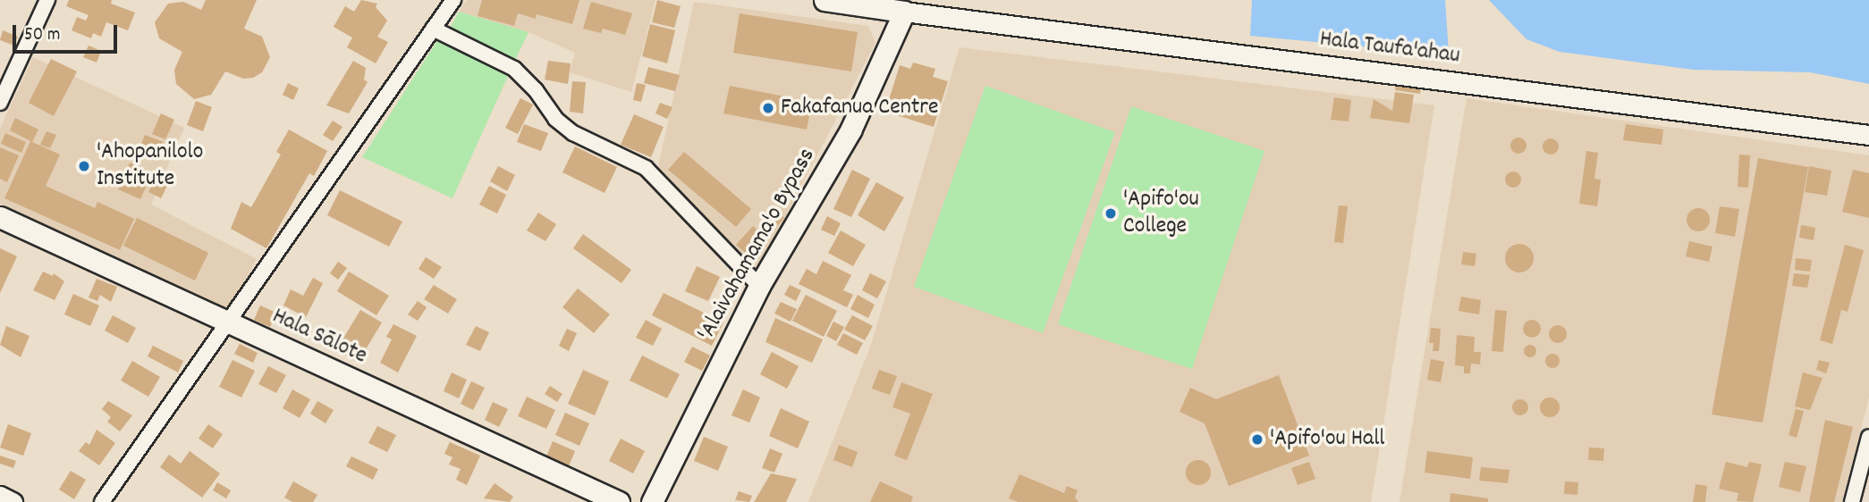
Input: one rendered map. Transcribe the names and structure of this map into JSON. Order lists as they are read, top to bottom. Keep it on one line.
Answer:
{"streets":{"main road":["'Alaivahamama'o Bypass","Hala Sālote"],"street":["Hala Taufa'ahau"]},"crossings":[["Hala Taufa'ahau","'Alaivahamama'o Bypass"]],"places":["Fakafanua Centre","'Ahopanilolo Institute","'Apifo'ou College","'Apifo'ou Hall"],"scale_bar":"50 m"}
